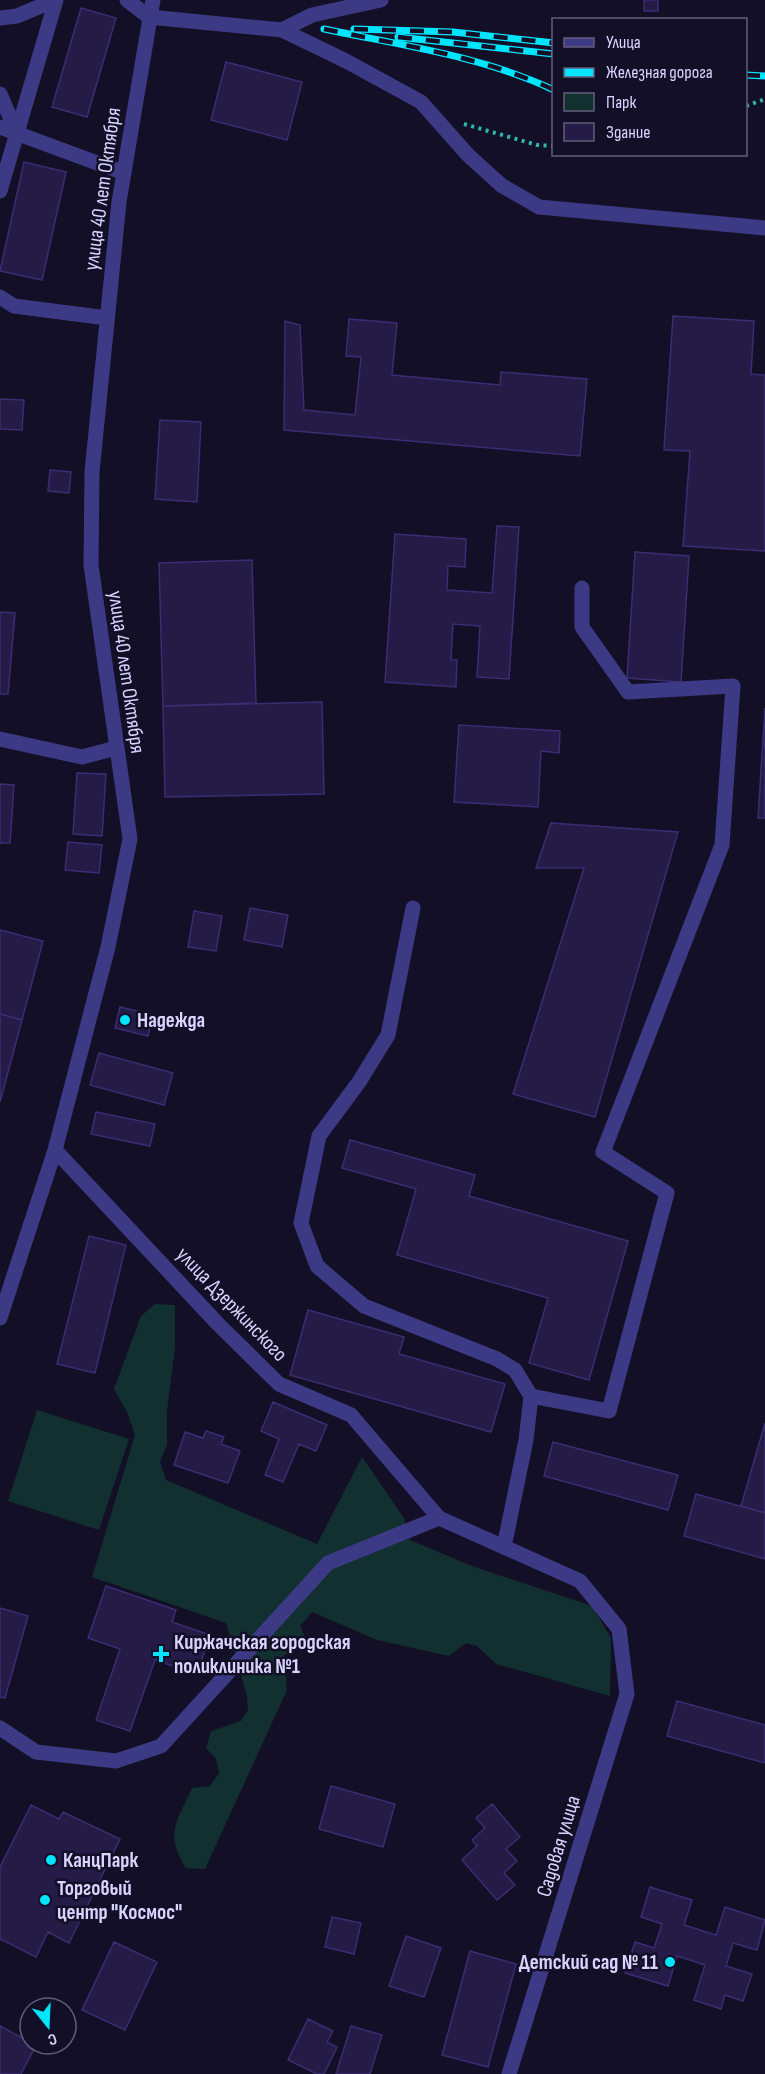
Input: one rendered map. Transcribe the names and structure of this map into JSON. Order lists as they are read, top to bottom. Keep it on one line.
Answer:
{"streets":{"street":["улица 40 лет Октября","улица Дзержинского","Садовая улица"]},"crossings":[["улица 40 лет Октября","улица Дзержинского"],["улица Дзержинского","Садовая улица"]],"places":{"other":["Надежда","КанцПарк","Торговый центр \"Космос\"","Детский сад № 11"],"health":["Киржачская городская поликлиника №1"]},"legend":["Улица","Железная дорога","Парк","Здание"],"north":"bottom"}
